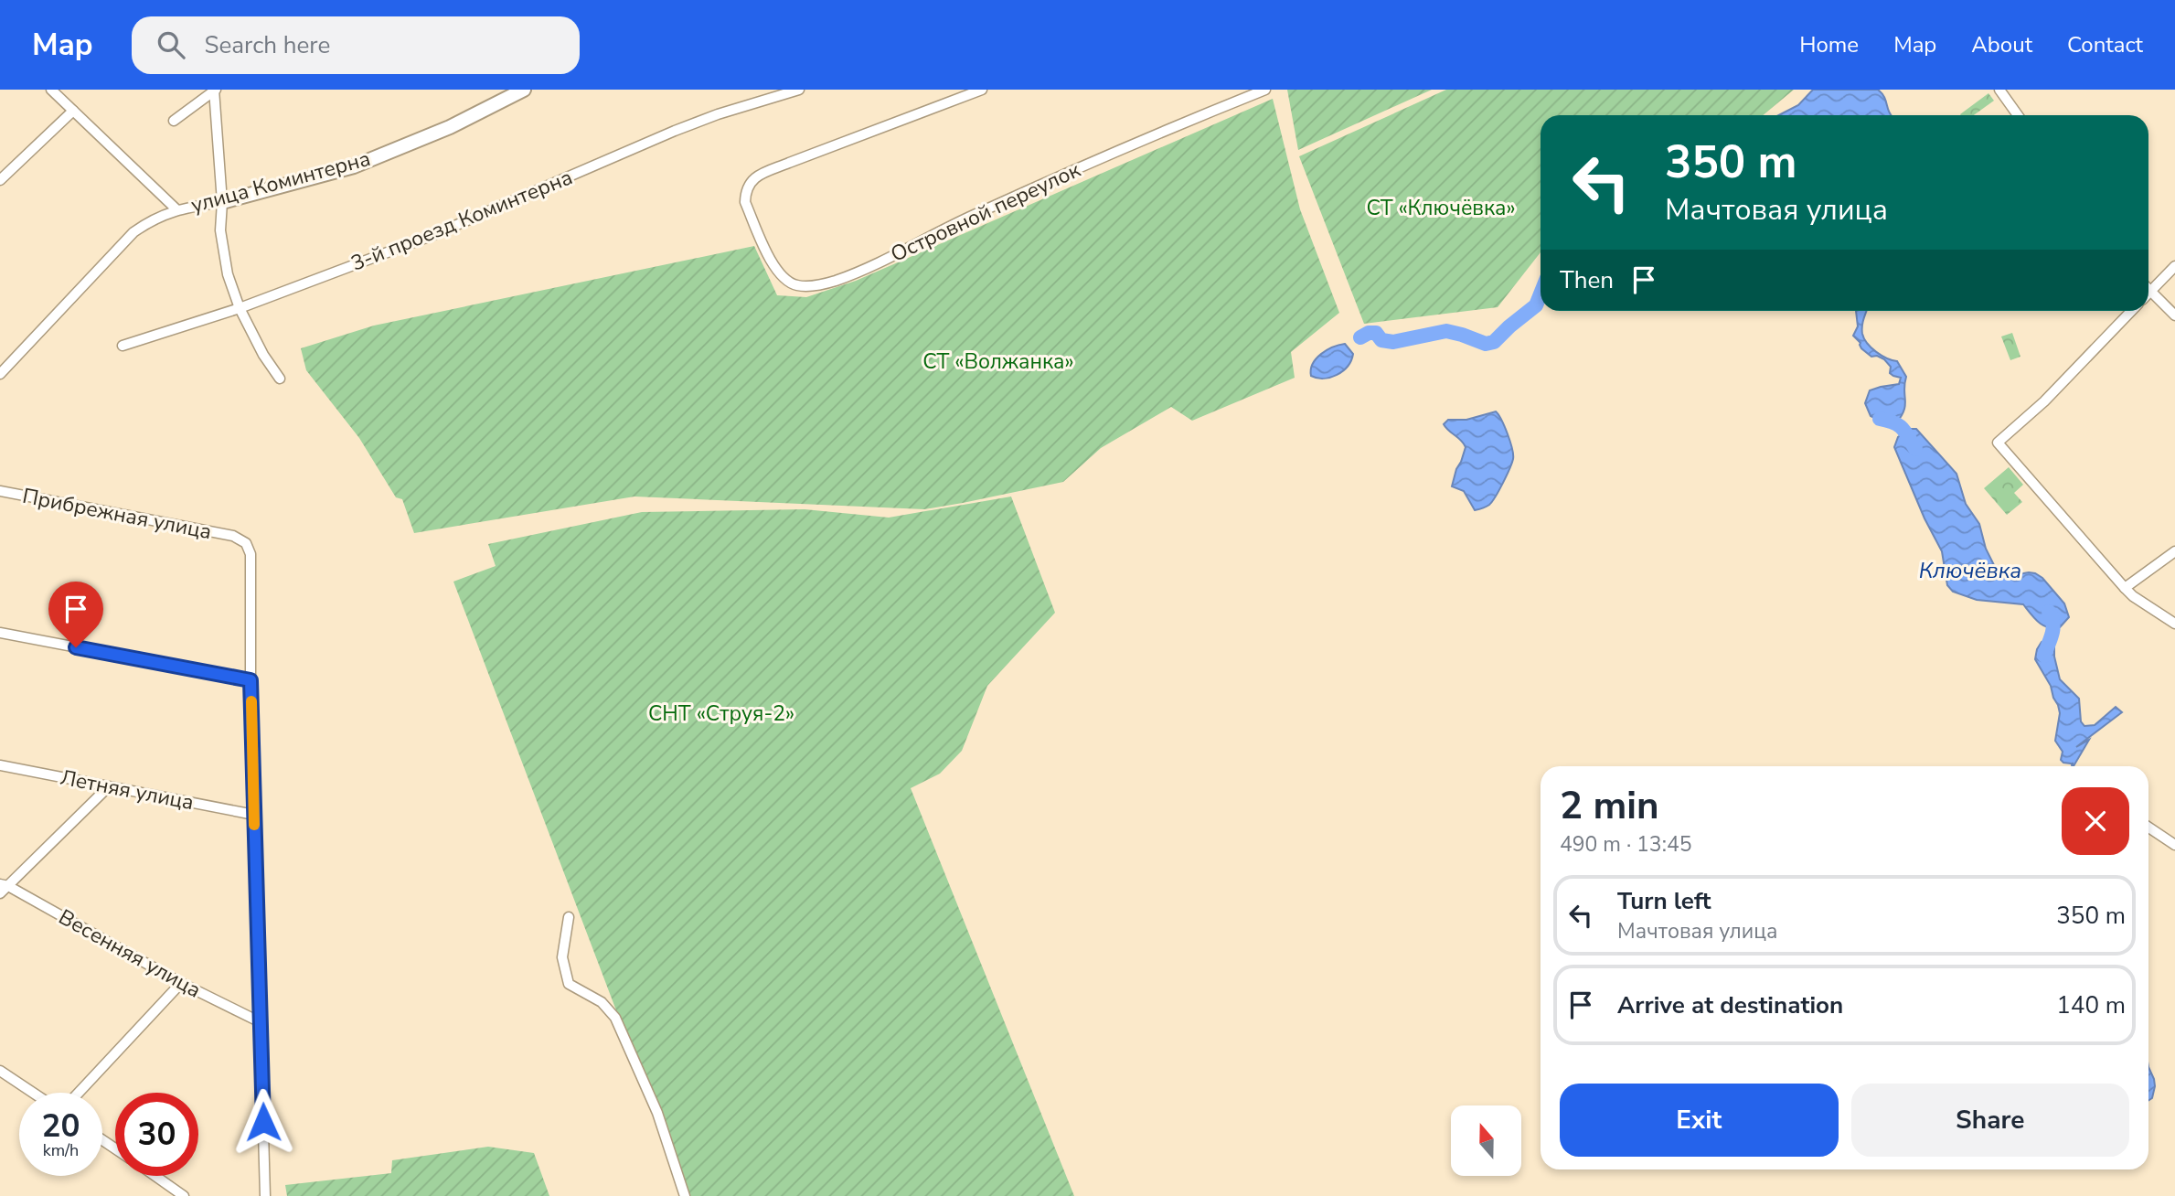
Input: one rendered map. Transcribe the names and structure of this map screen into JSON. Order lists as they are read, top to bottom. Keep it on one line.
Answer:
{"streets":{"street":["улица Коминтерна","Островной переулок","3-й проезд Коминтерна","Прибрежная улица","Летняя улица","Весенняя улица"]},"water":["Ключёвка"],"parks":["СТ «Ключёвка»","СТ «Волжанка»","СНТ «Струя-2»"],"north":"top","page":{"header":"Map","search":"Search here","nav":["Home","Map","About","Contact"],"turn":["350 m","Мачтовая улица"],"then":"Then","heading":["2 min","490 m · 13:45"],"list":[{"name":"Turn left","note":"Мачтовая улица","value":"350 m"},{"name":"Arrive at destination","value":"140 m"}],"buttons":["Exit","Share"],"speed":"20 km/h","limit":"30"}}
